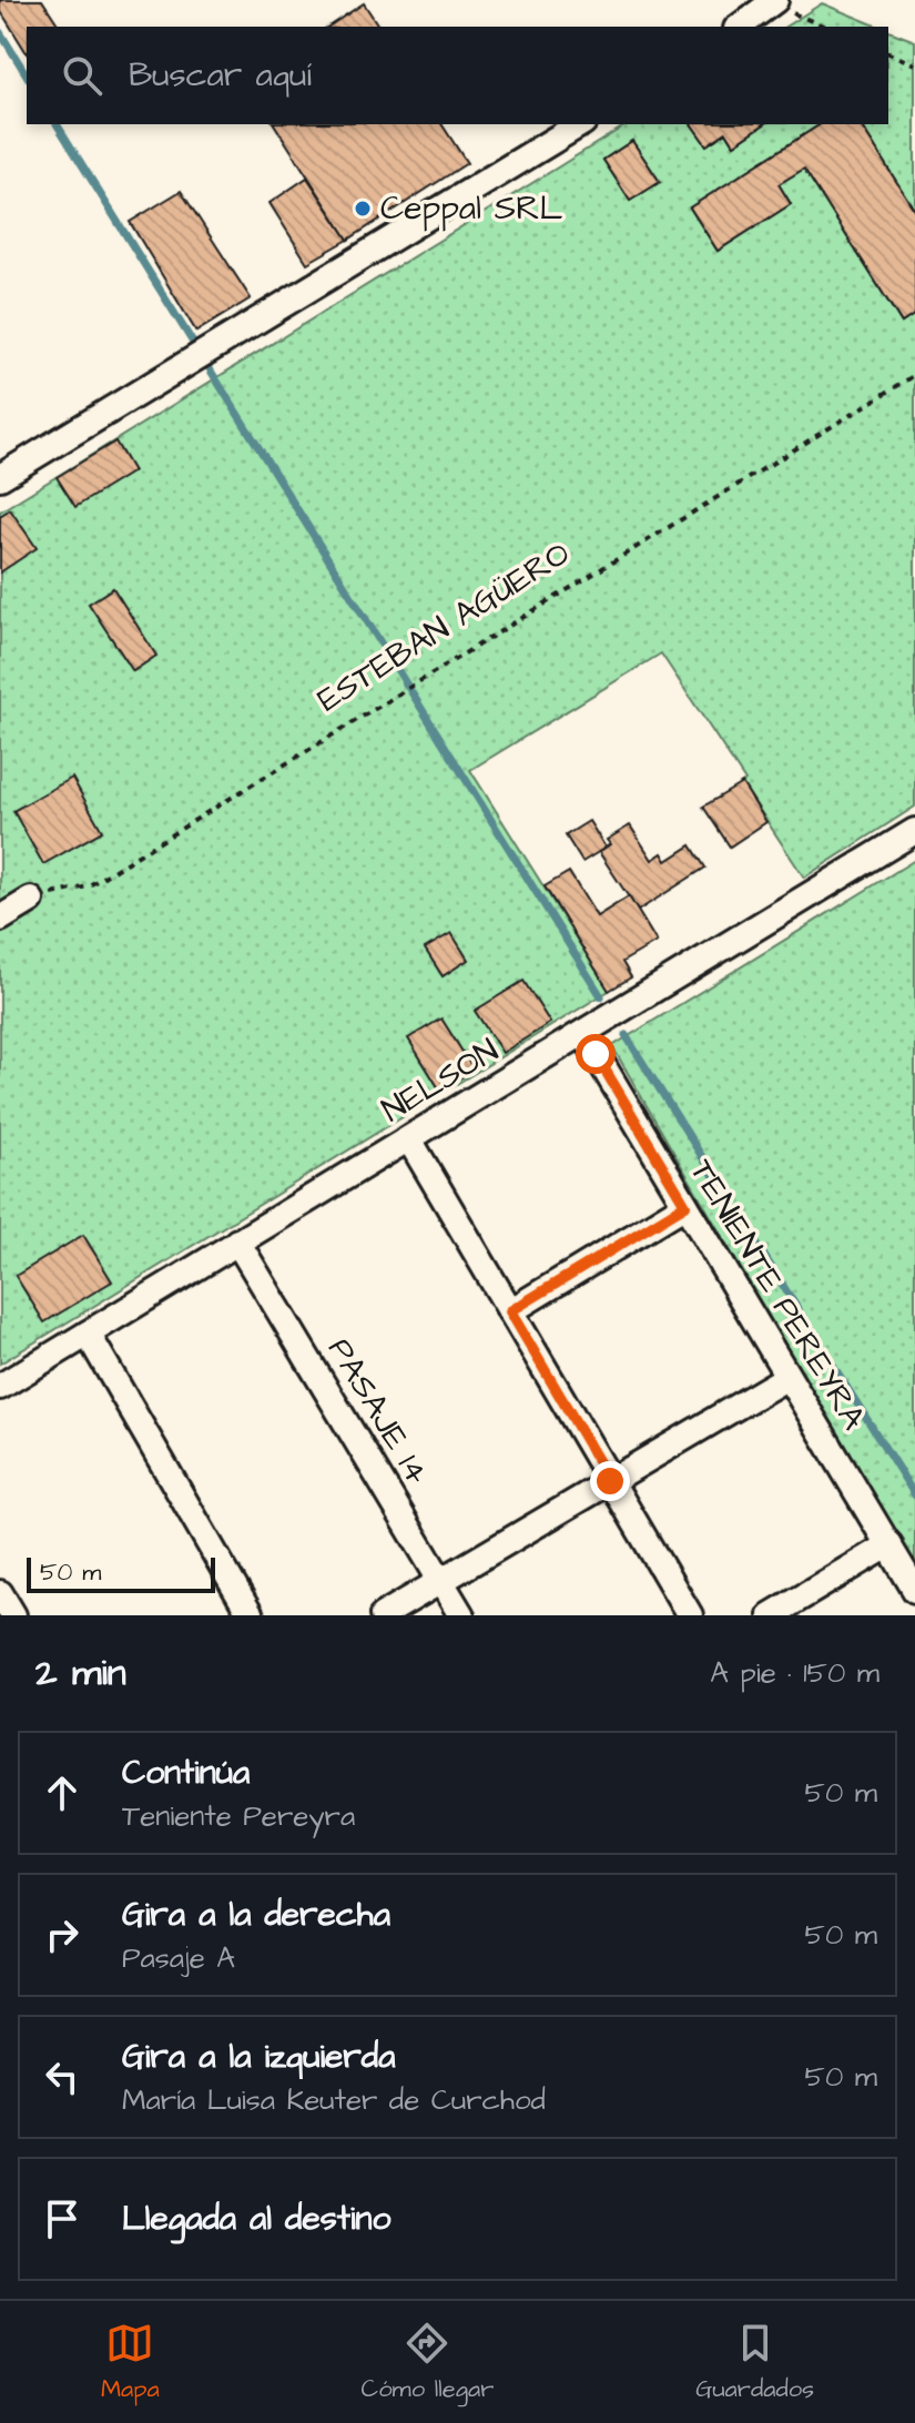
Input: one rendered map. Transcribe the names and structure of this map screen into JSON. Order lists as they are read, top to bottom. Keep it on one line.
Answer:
{"streets":{"street":["NELSON","TENIENTE PEREYRA","PASAJE 14"],"path":["ESTEBAN AGÜERO"]},"crossings":[["NELSON","TENIENTE PEREYRA"],["NELSON","PASAJE 14"]],"places":["Ceppal SRL"],"scale_bar":"50 m","page":{"search":"Buscar aquí","scale":"50 m","heading":["2 min","A pie · 150 m"],"list":[["Continúa","Teniente Pereyra","50 m"],["Gira a la derecha","Pasaje A","50 m"],["Gira a la izquierda","María Luisa Keuter de Curchod","50 m"],"Llegada al destino"],"nav":["Mapa","Cómo llegar","Guardados"]}}
